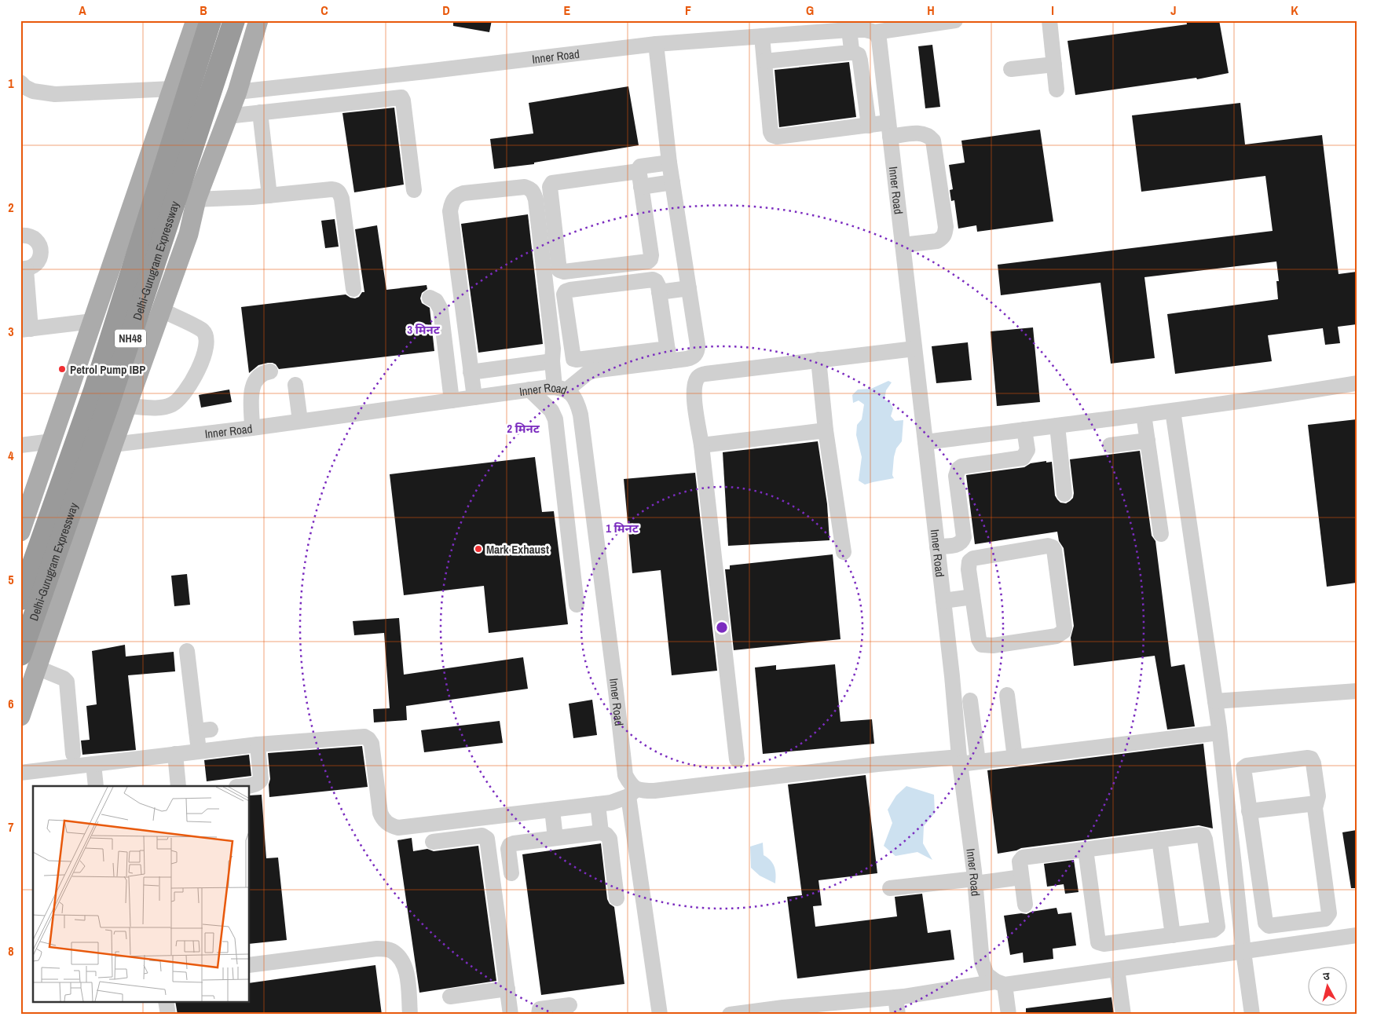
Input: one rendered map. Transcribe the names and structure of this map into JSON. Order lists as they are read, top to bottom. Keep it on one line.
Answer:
{"streets":{"highway":["Delhi-Gurugram Expressway","NH48"],"street":["Inner Road"]},"places":["Petrol Pump IBP","Mark Exhaust"],"north":"top","grid":{"columns":["A","B","C","D","E","F","G","H","I","J","K"],"rows":["1","2","3","4","5","6","7","8"]},"rings":["3 मिनट","2 मिनट","1 मिनट"]}
